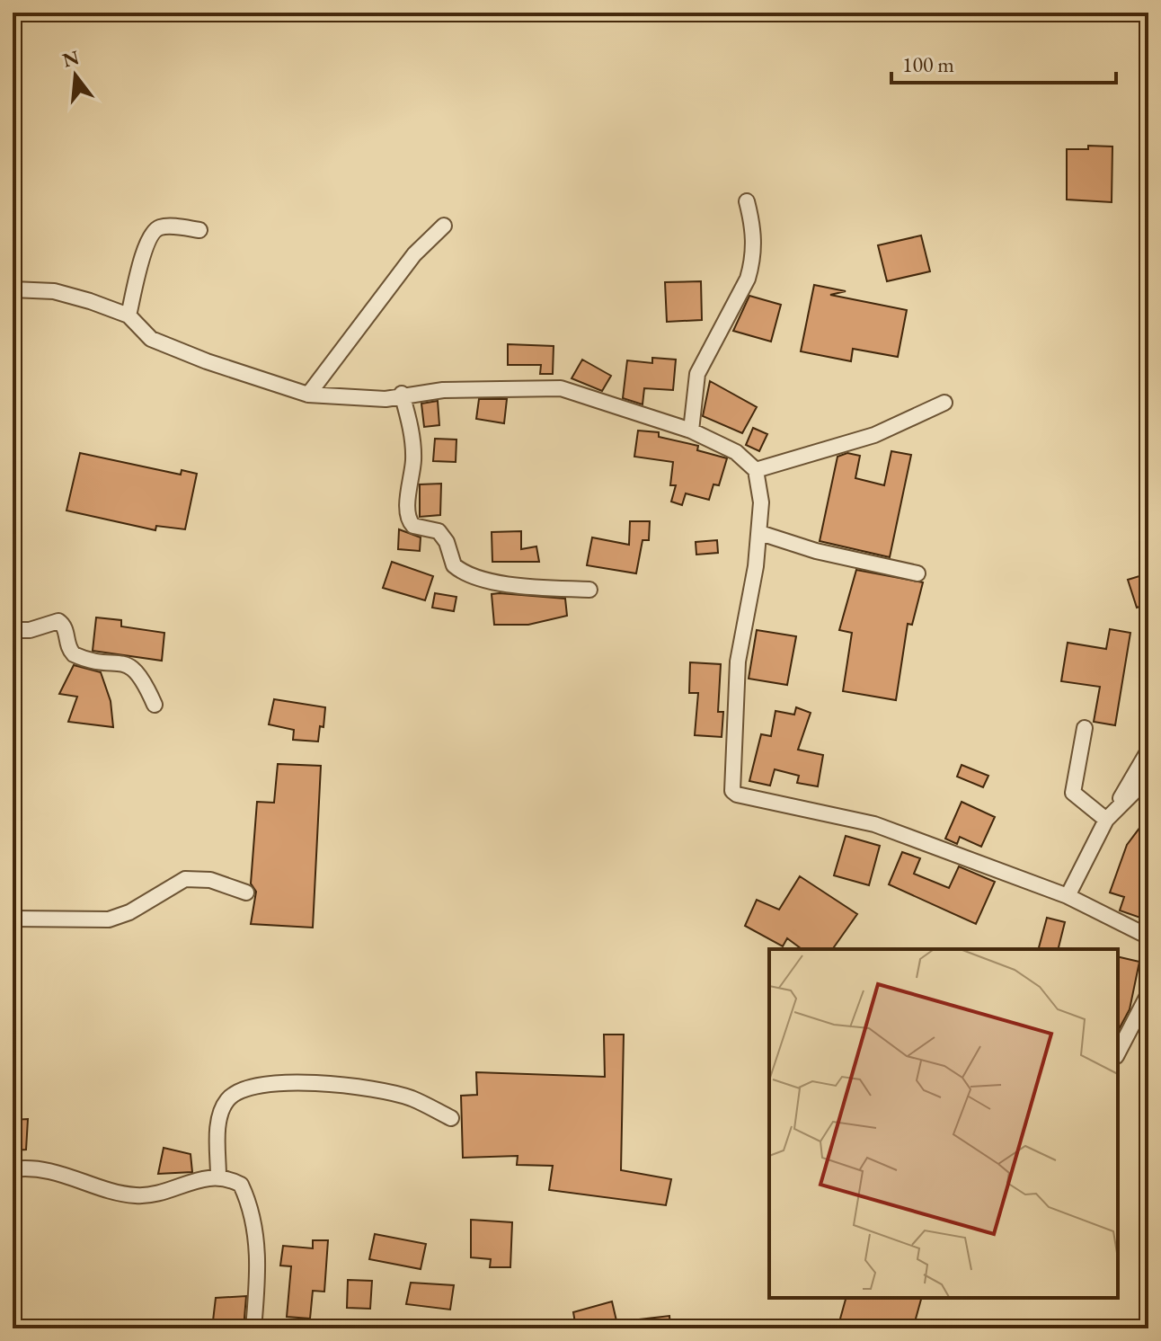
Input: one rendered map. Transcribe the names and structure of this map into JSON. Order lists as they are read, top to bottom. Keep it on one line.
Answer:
{"scale_bar":"100 m","north":"top"}
